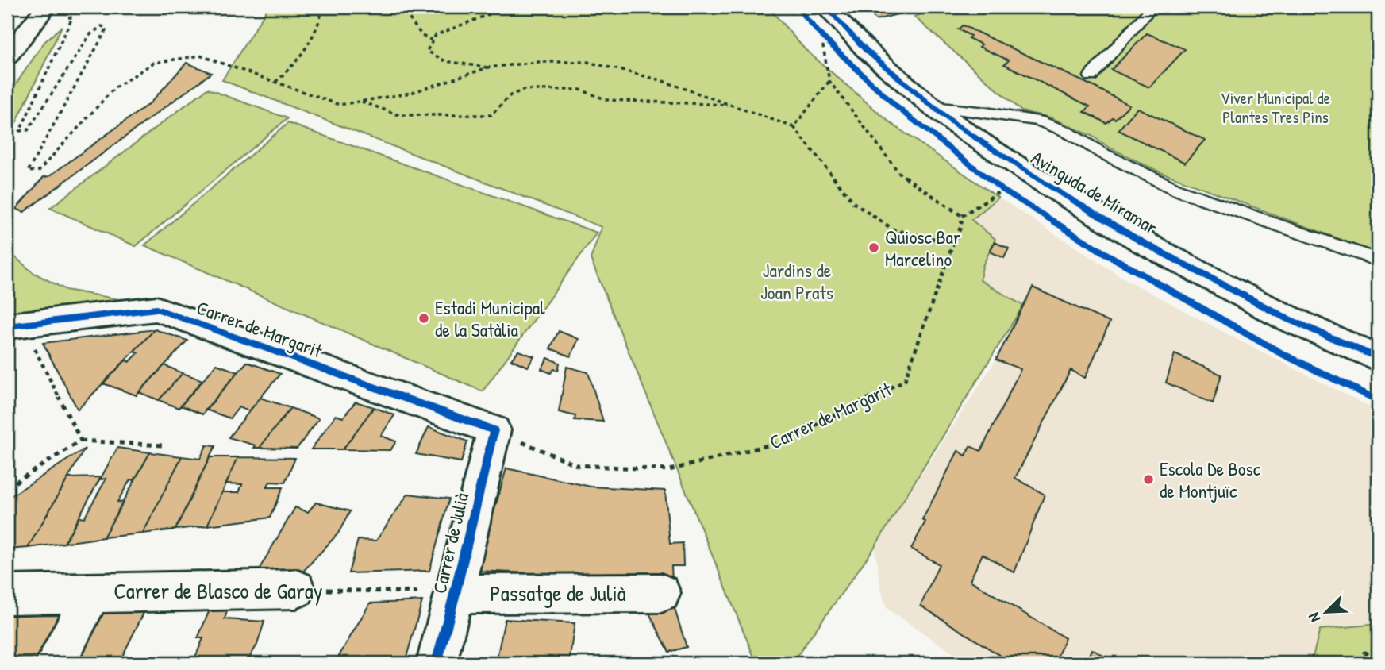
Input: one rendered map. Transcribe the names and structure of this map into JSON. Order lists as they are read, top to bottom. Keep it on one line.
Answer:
{"streets":{"street":["Avinguda de Miramar","Carrer de Margarit","Carrer de Julià","Carrer de Blasco de Garay","Passatge de Julià"]},"crossings":[["Carrer de Margarit","Carrer de Julià"],["Carrer de Julià","Carrer de Blasco de Garay"],["Carrer de Julià","Passatge de Julià"],["Carrer de Blasco de Garay","Passatge de Julià"]],"parks":["Viver Municipal de Plantes Tres Pins","Jardins de Joan Prats"],"places":["Quiosc Bar Marcelino","Estadi Municipal de la Satàlia","Escola De Bosc de Montjuïc"],"north":"bottom left"}
